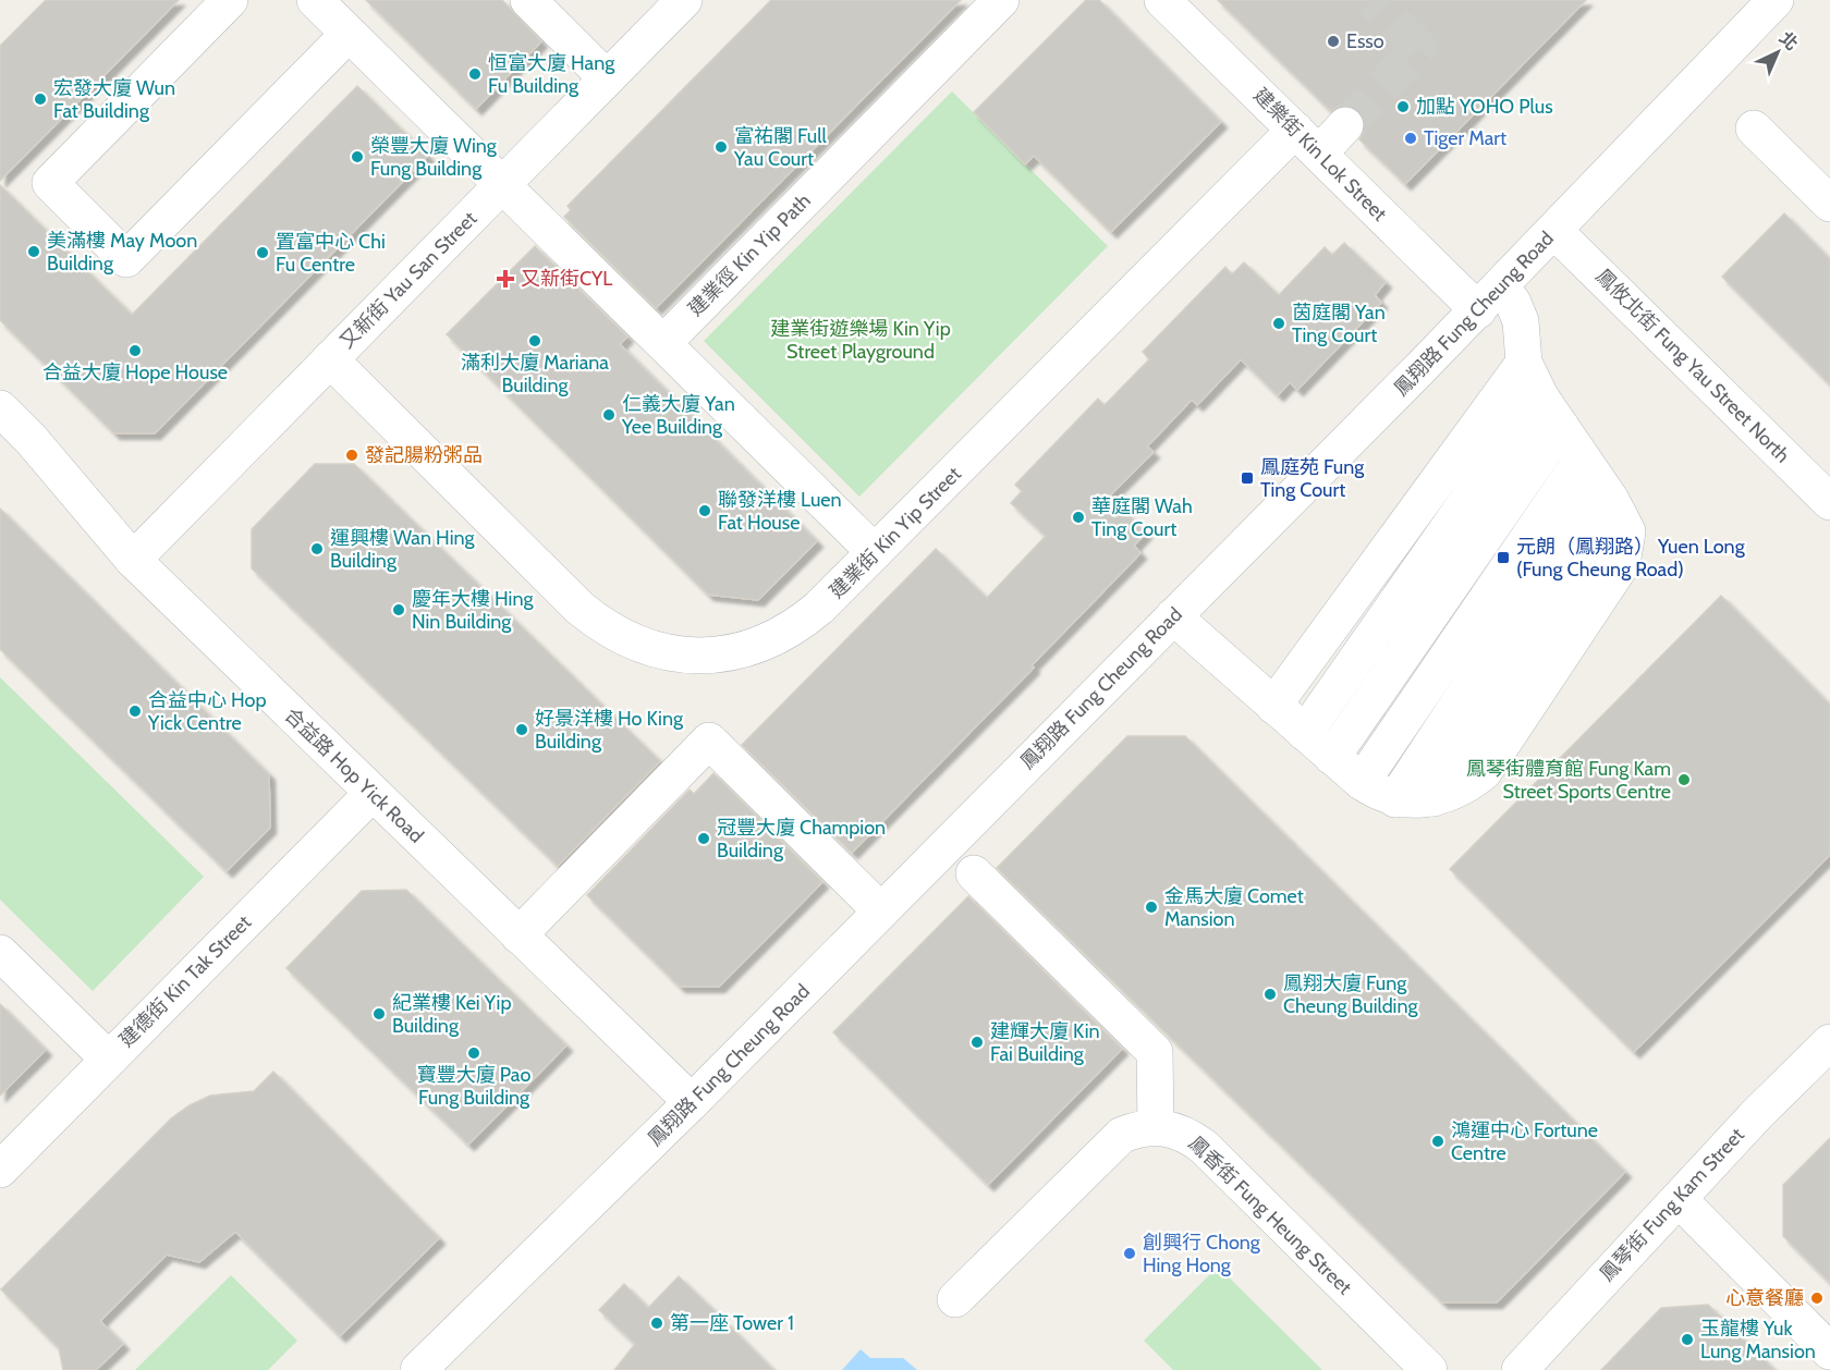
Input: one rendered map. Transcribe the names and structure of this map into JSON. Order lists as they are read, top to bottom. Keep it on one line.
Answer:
{"streets":{"street":["建樂街 Kin Lok Street","建業徑 Kin Yip Path","又新街 Yau San Street","鳳翔路 Fung Cheung Road","鳳攸北街 Fung Yau Street North","建業街 Kin Yip Street","合益路 Hop Yick Road","建德街 Kin Tak Street","鳳琴街 Fung Kam Street","鳳香街 Fung Heung Street"]},"crossings":[["建樂街 Kin Lok Street","鳳翔路 Fung Cheung Road"],["建樂街 Kin Lok Street","建業街 Kin Yip Street"],["又新街 Yau San Street","建業街 Kin Yip Street"],["又新街 Yau San Street","合益路 Hop Yick Road"],["鳳翔路 Fung Cheung Road","鳳攸北街 Fung Yau Street North"],["鳳翔路 Fung Cheung Road","合益路 Hop Yick Road"],["合益路 Hop Yick Road","建德街 Kin Tak Street"]],"parks":["建業街遊樂場 Kin Yip Street Playground"],"places":{"other":["Esso","恒富大廈 Hang Fu Building","宏發大廈 Wun Fat Building","加點 YOHO Plus","Tiger Mart","富祐閣 Full Yau Court","榮豐大廈 Wing Fung Building","美滿樓 May Moon Building","置富中心 Chi Fu Centre","茵庭閣 Yan Ting Court","滿利大廈 Mariana Building","合益大廈 Hope House","仁義大廈 Yan Yee Building","發記腸粉粥品","聯發洋樓 Luen Fat House","華庭閣 Wah Ting Court","運興樓 Wan Hing Building","慶年大樓 Hing Nin Building","合益中心 Hop Yick Centre","好景洋樓 Ho King Building","鳳琴街體育館 Fung Kam Street Sports Centre","冠豐大廈 Champion Building","金馬大廈 Comet Mansion","鳳翔大廈 Fung Cheung Building","紀業樓 Kei Yip Building","建輝大廈 Kin Fai Building","寶豐大廈 Pao Fung Building","鴻運中心 Fortune Centre","創興行 Chong Hing Hong","心意餐廳","第一座 Tower 1","玉龍樓 Yuk Lung Mansion"],"health":["又新街CYL"],"transit":["鳳庭苑 Fung Ting Court","元朗（鳳翔路） Yuen Long (Fung Cheung Road)"]},"north":"top right"}
